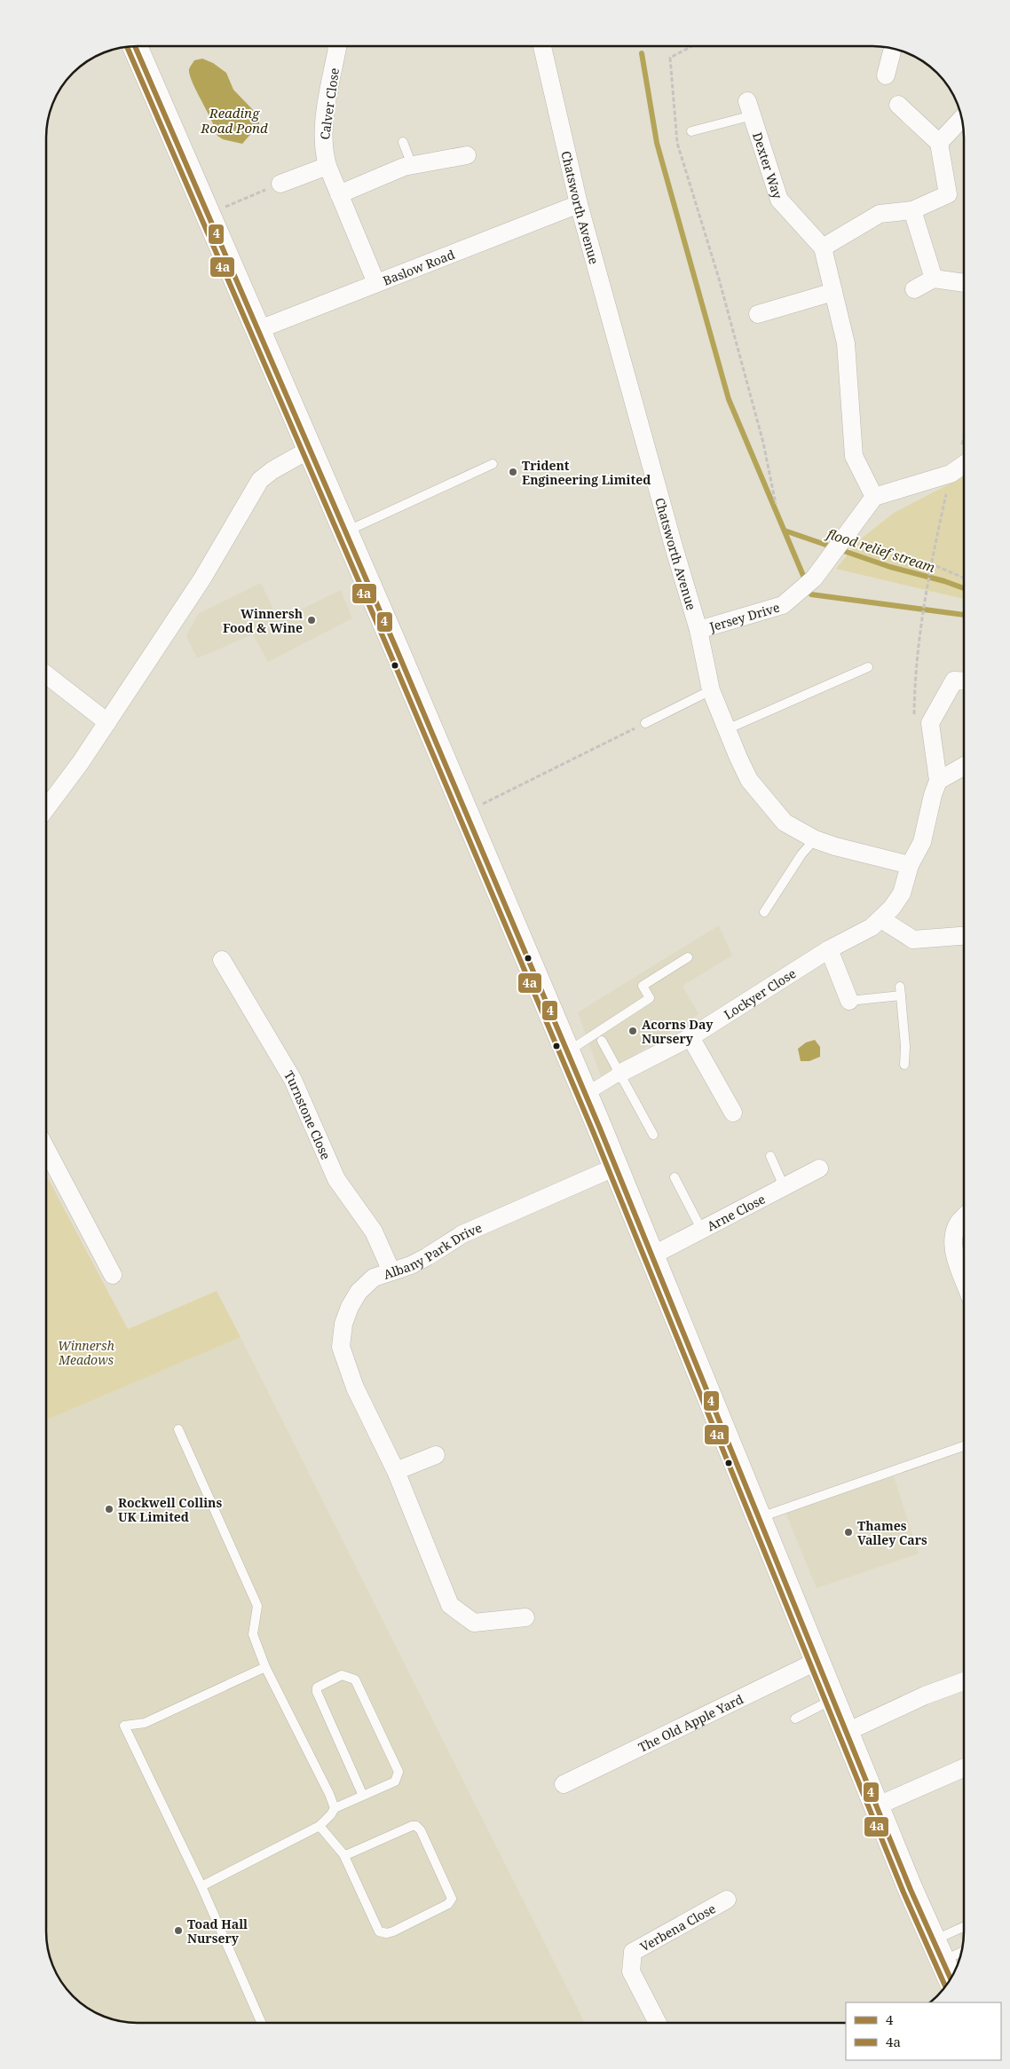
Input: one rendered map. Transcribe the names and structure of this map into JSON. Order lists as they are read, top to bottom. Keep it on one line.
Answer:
{"streets":{"street":["Calver Close","Dexter Way","Chatsworth Avenue","Baslow Road","Jersey Drive","Lockyer Close","Turnstone Close","Arne Close","Albany Park Drive","The Old Apple Yard","Verbena Close"]},"crossings":[["Calver Close","Baslow Road"],["Dexter Way","Jersey Drive"],["Chatsworth Avenue","Baslow Road"],["Chatsworth Avenue","Jersey Drive"],["Chatsworth Avenue","Lockyer Close"],["Turnstone Close","Albany Park Drive"]],"water":["Reading Road Pond","flood relief stream"],"parks":["Winnersh Meadows"],"places":["Trident Engineering Limited","Winnersh Food & Wine","Acorns Day Nursery","Rockwell Collins UK Limited","Thames Valley Cars","Toad Hall Nursery"],"lines":["transit line 4","transit line 4a"],"legend":["4","4a"]}
